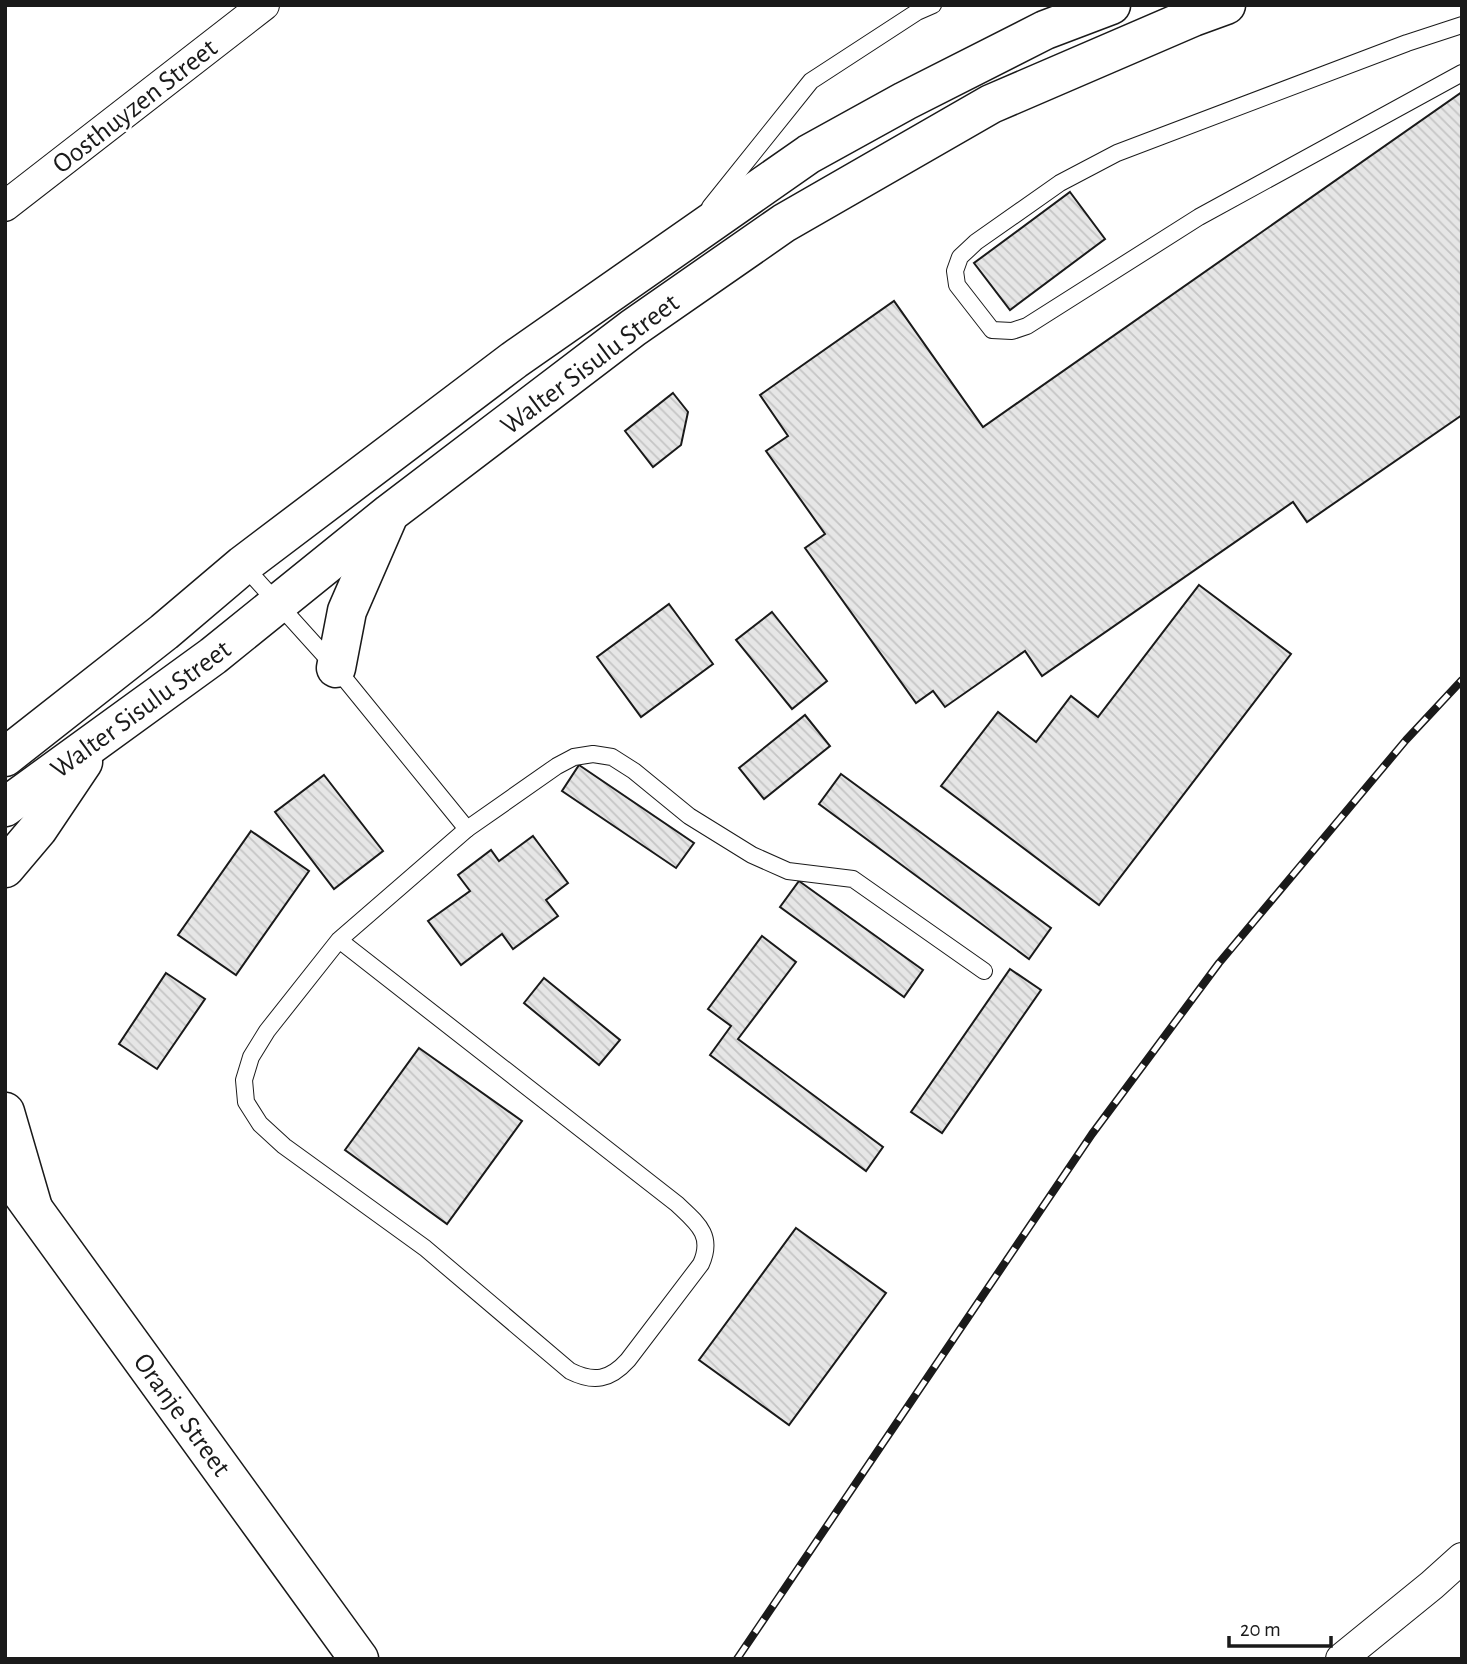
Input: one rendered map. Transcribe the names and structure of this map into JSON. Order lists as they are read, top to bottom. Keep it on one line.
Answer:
{"streets":{"main road":["Walter Sisulu Street","Oranje Street"],"street":["Oosthuyzen Street"]},"scale_bar":"20 m"}
